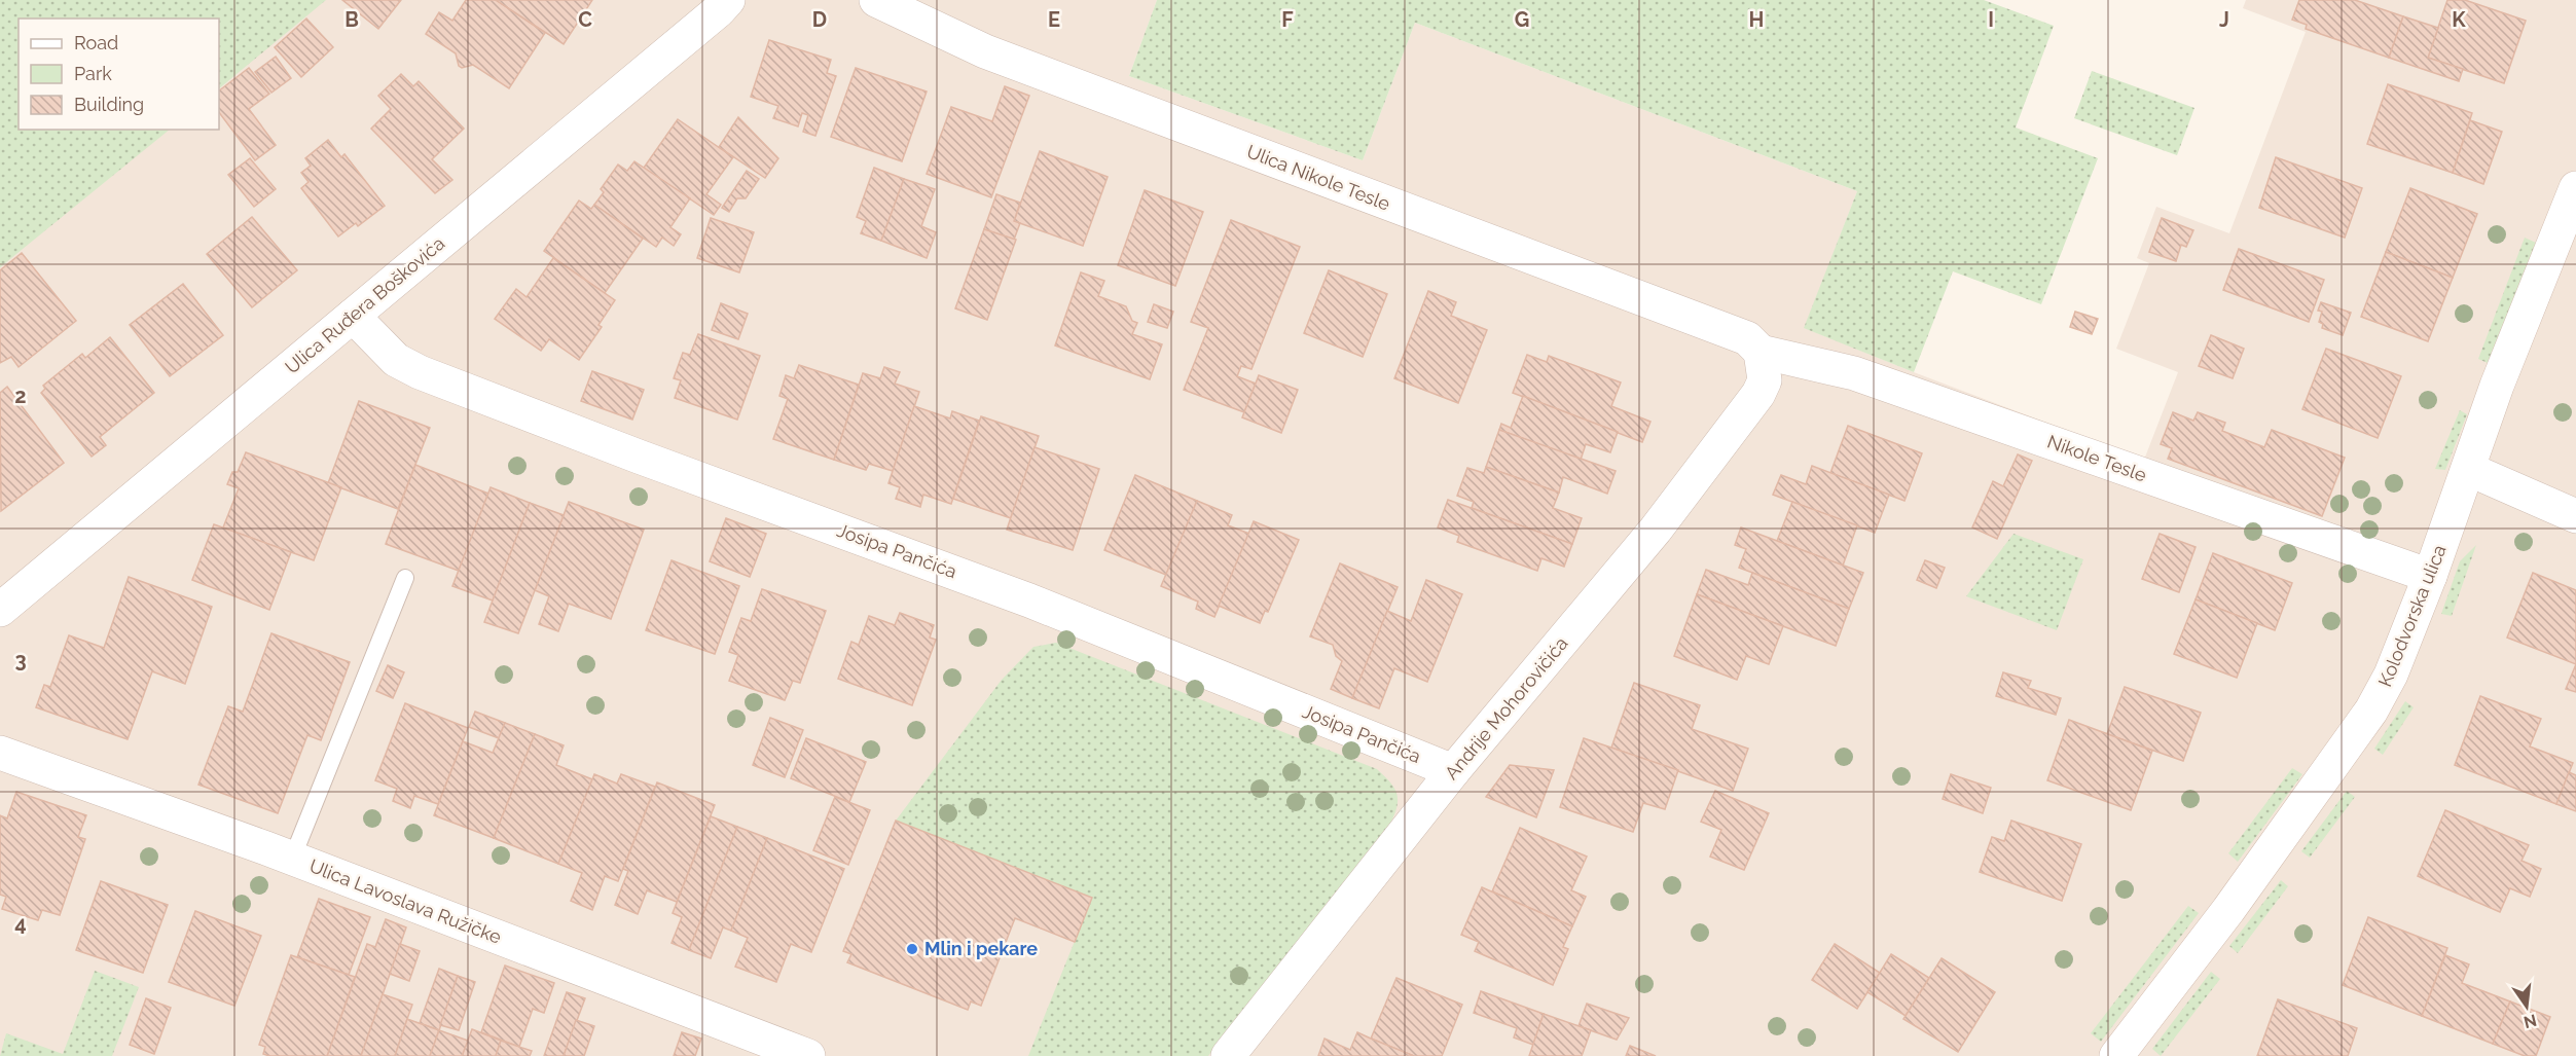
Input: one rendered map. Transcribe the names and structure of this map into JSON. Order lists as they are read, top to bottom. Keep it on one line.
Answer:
{"streets":{"street":["Ulica Nikole Tesle","Ulica Ruđera Boškovića","Nikole Tesle","Josipa Pančića","Kolodvorska ulica","Andrije Mohorovičića","Ulica Lavoslava Ružičke"]},"crossings":[["Ulica Nikole Tesle","Nikole Tesle"],["Ulica Nikole Tesle","Andrije Mohorovičića"],["Ulica Ruđera Boškovića","Josipa Pančića"],["Nikole Tesle","Kolodvorska ulica"],["Nikole Tesle","Andrije Mohorovičića"],["Josipa Pančića","Andrije Mohorovičića"]],"places":["Mlin i pekare"],"legend":["Road","Park","Building"],"north":"bottom","grid":{"columns":["B","C","D","E","F","G","H","I","J","K"],"rows":["2","3","4"]}}
